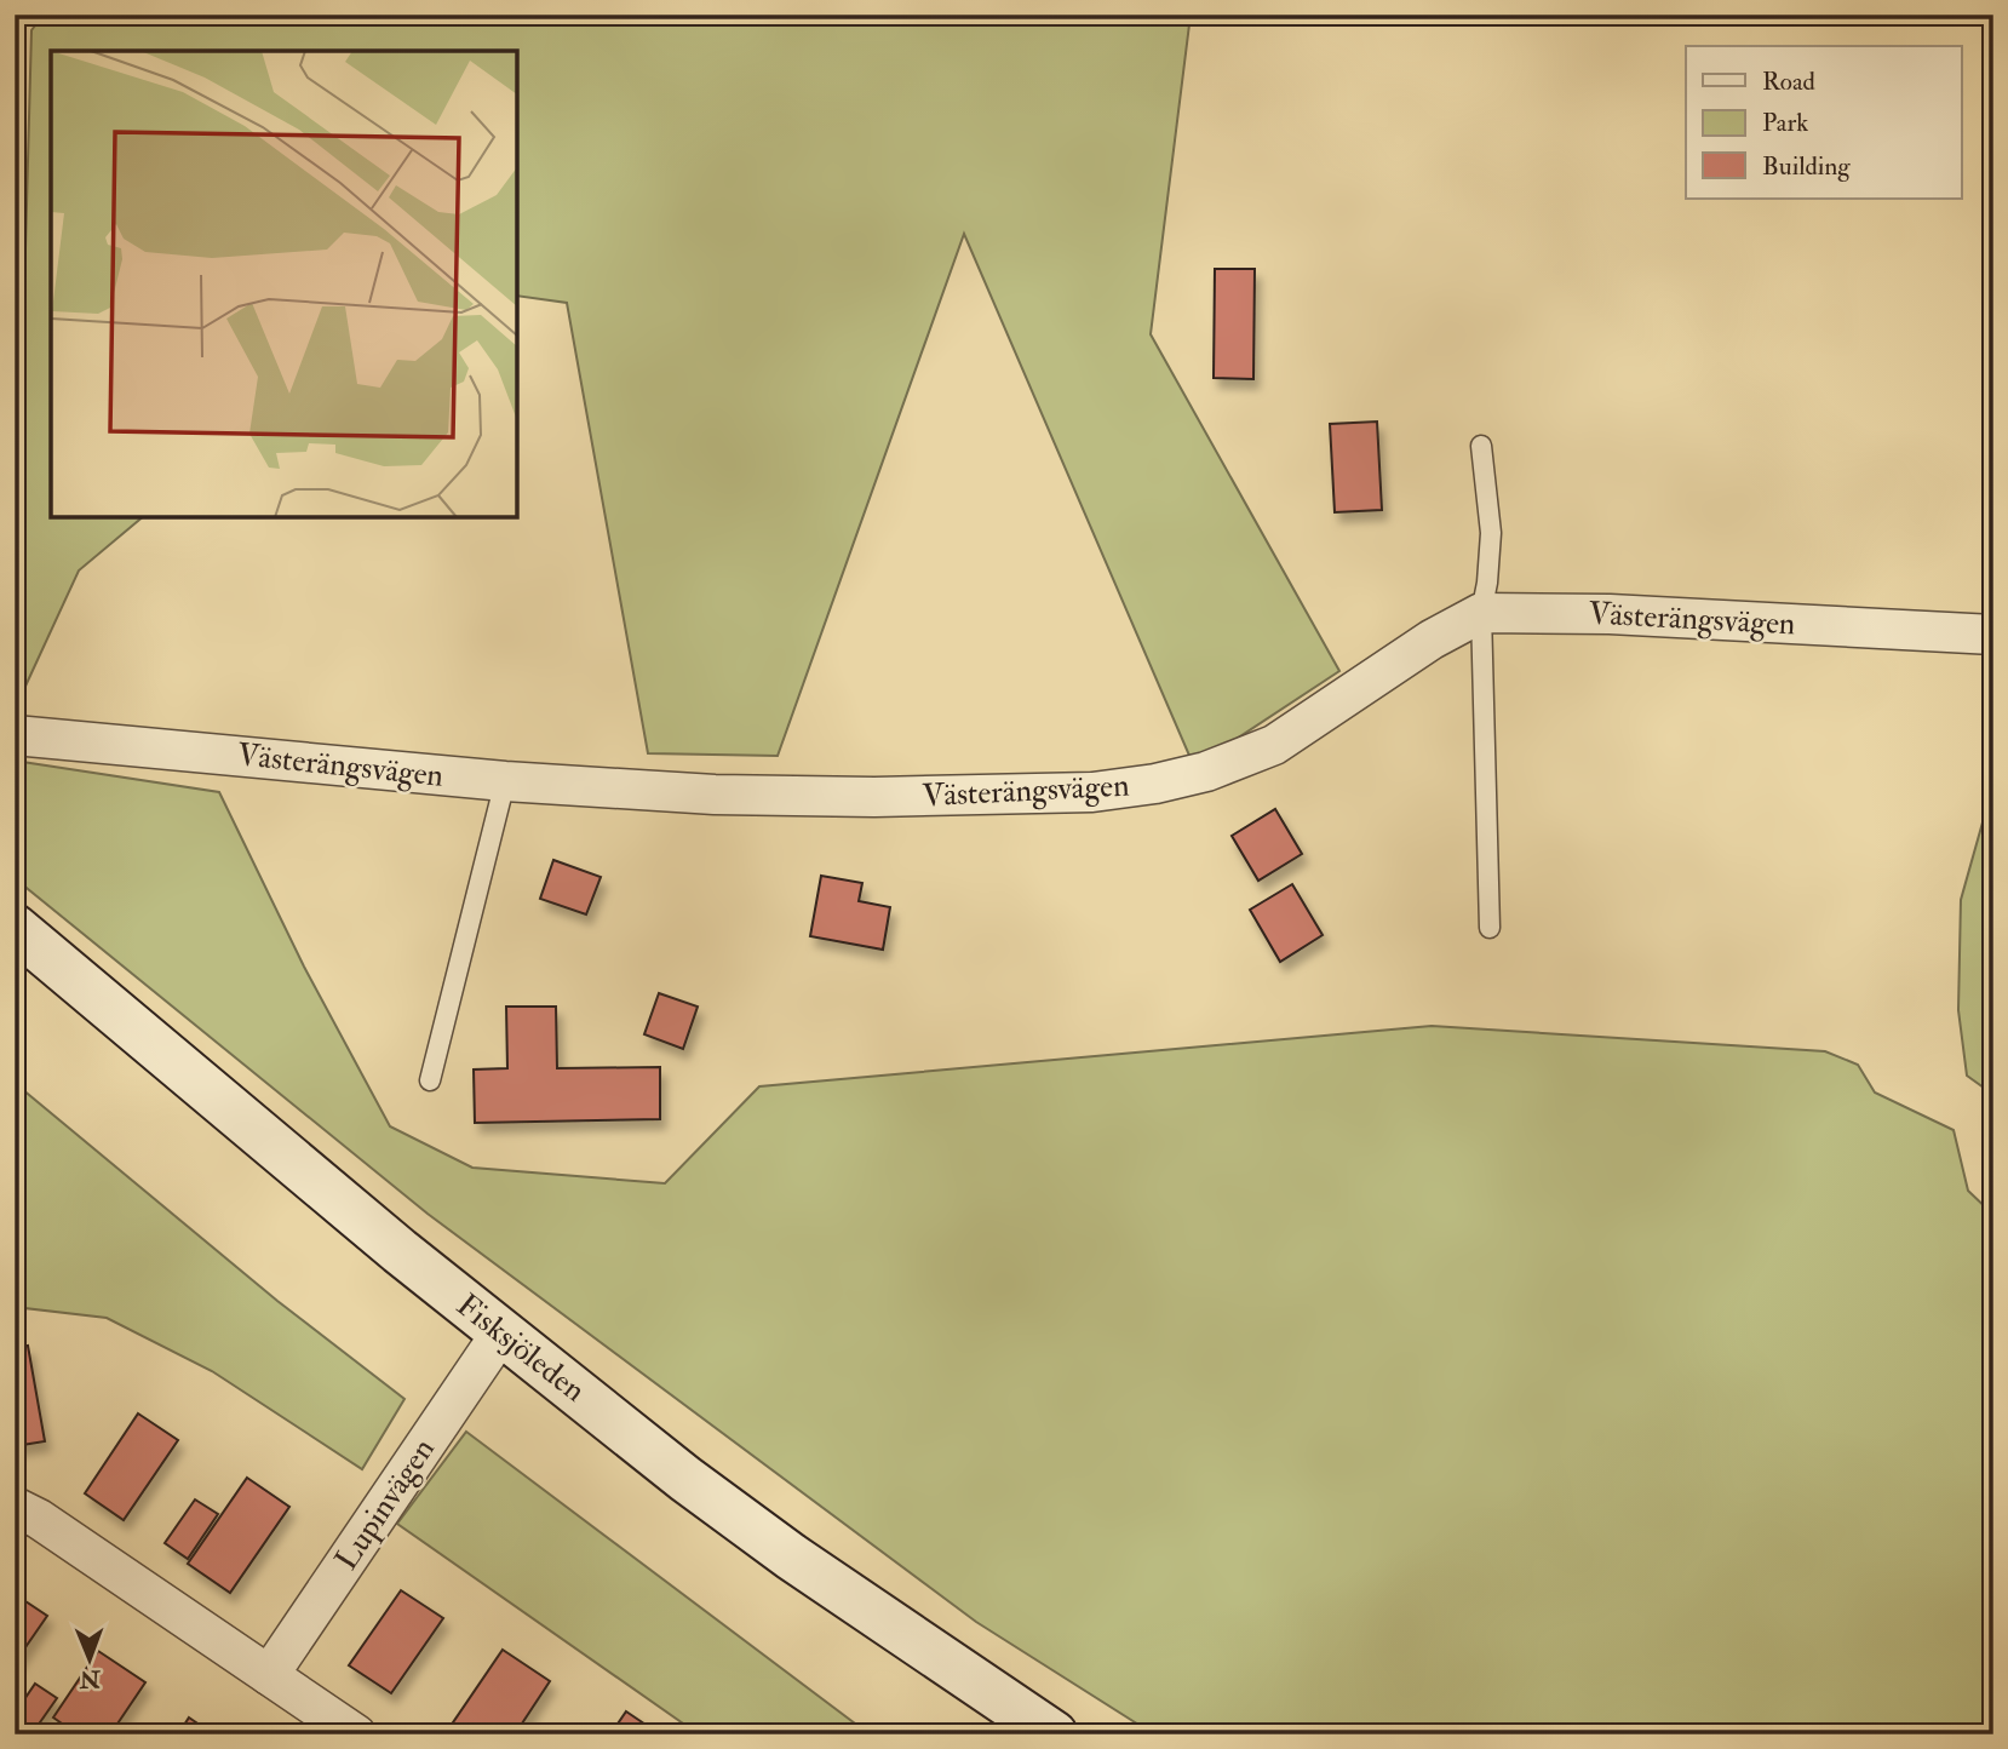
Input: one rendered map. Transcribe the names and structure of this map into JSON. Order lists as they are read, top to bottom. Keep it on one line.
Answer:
{"streets":{"street":["Västerängsvägen","Fisksjöleden","Lupinvägen"]},"crossings":[["Fisksjöleden","Lupinvägen"]],"legend":["Road","Park","Building"],"north":"bottom"}
